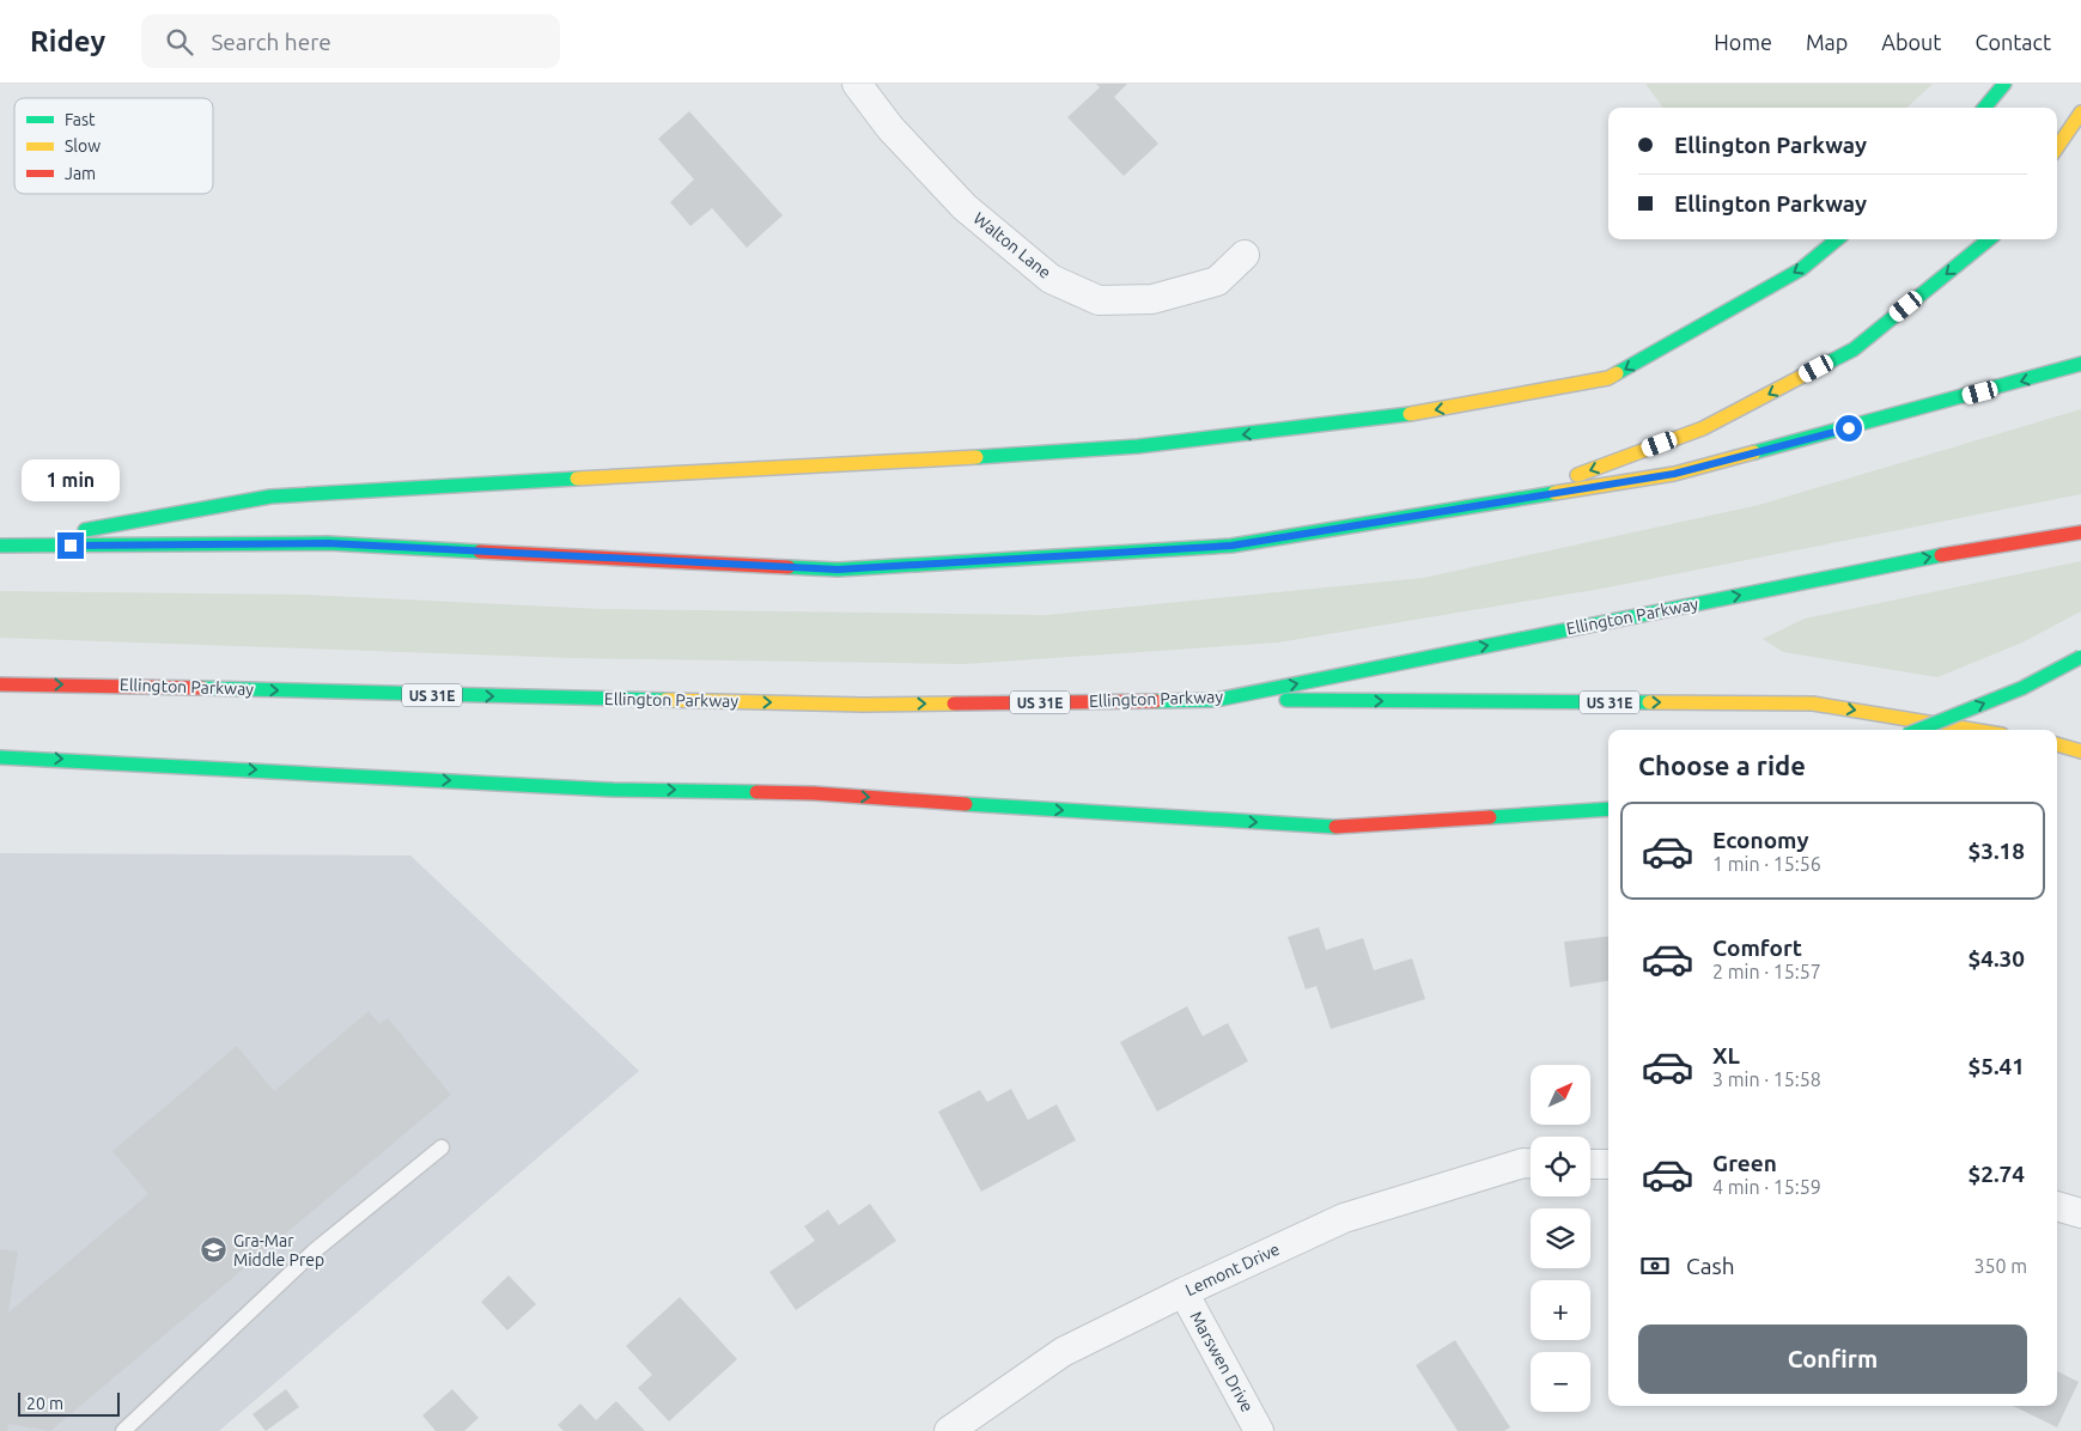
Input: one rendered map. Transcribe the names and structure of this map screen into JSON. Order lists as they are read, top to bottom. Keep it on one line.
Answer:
{"streets":{"highway":["Ellington Parkway","US 31E"],"street":["Walton Lane","Lemont Drive","Marswen Drive"]},"crossings":[["Ellington Parkway","US 31E"],["Lemont Drive","Marswen Drive"]],"places":{"school or university":["Gra-Mar Middle Prep"]},"legend":["Fast","Slow","Jam"],"scale_bar":"20 m","north":"top right","page":{"header":"Ridey","search":"Search here","nav":["Home","Map","About","Contact"],"banner":["Ellington Parkway","Ellington Parkway"],"bubble":"1 min","heading":"Choose a ride","list":[{"name":"Economy","note":"1 min · 15:56","value":"$3.18"},{"name":"Comfort","note":"2 min · 15:57","value":"$4.30"},{"name":"XL","note":"3 min · 15:58","value":"$5.41"},{"name":"Green","note":"4 min · 15:59","value":"$2.74"}],"map_buttons":["+","−"],"pay":["Cash","350 m"],"buttons":"Confirm","scale":"20 m"}}
